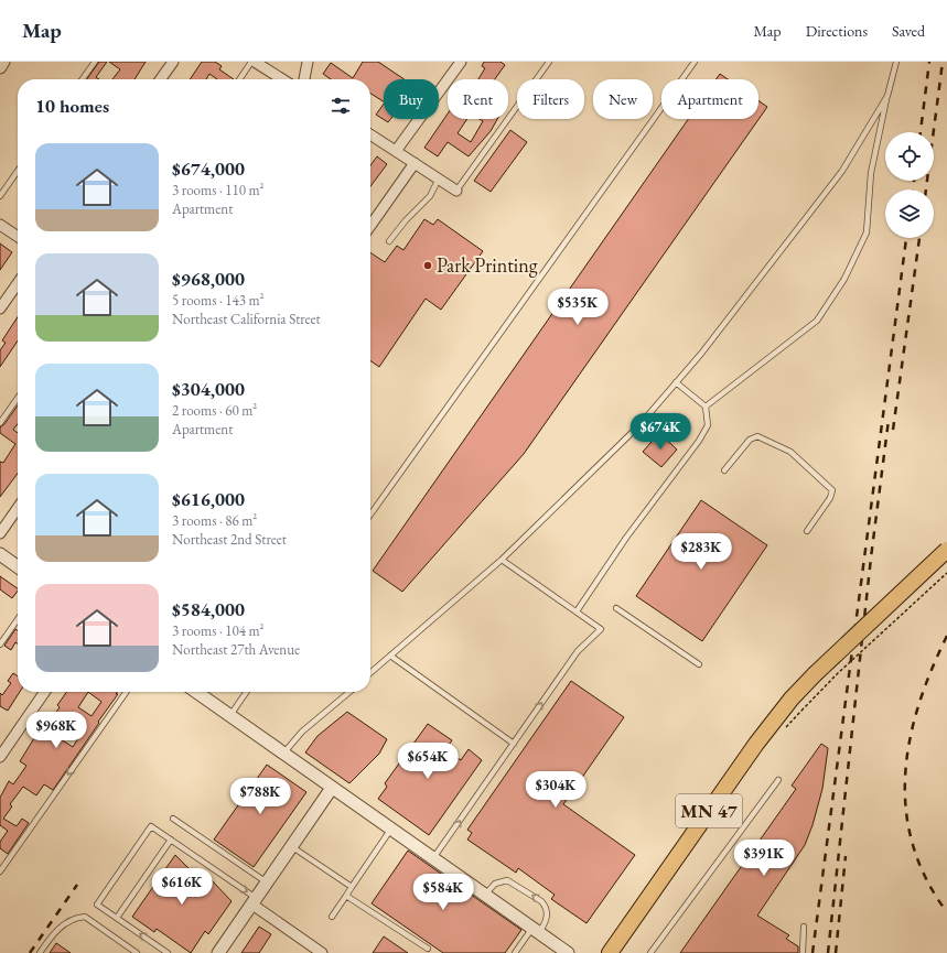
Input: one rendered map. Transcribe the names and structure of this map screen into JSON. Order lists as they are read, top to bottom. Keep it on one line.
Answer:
{"streets":{"main road":["MN 47"]},"places":["Park Printing"],"page":{"header":"Map","nav":["Map","Directions","Saved"],"chip":["Buy","Rent","Filters","New","Apartment"],"heading":"10 homes","list":[{"name":"$674,000","note":"3 rooms · 110 m² · Apartment"},{"name":"$968,000","note":"5 rooms · 143 m² · Northeast California Street"},{"name":"$304,000","note":"2 rooms · 60 m² · Apartment"},{"name":"$616,000","note":"3 rooms · 86 m² · Northeast 2nd Street"},{"name":"$584,000","note":"3 rooms · 104 m² · Northeast 27th Avenue"}],"price":["$535K","$674K","$283K","$968K","$654K","$304K","$788K","$391K","$616K","$584K"]}}
